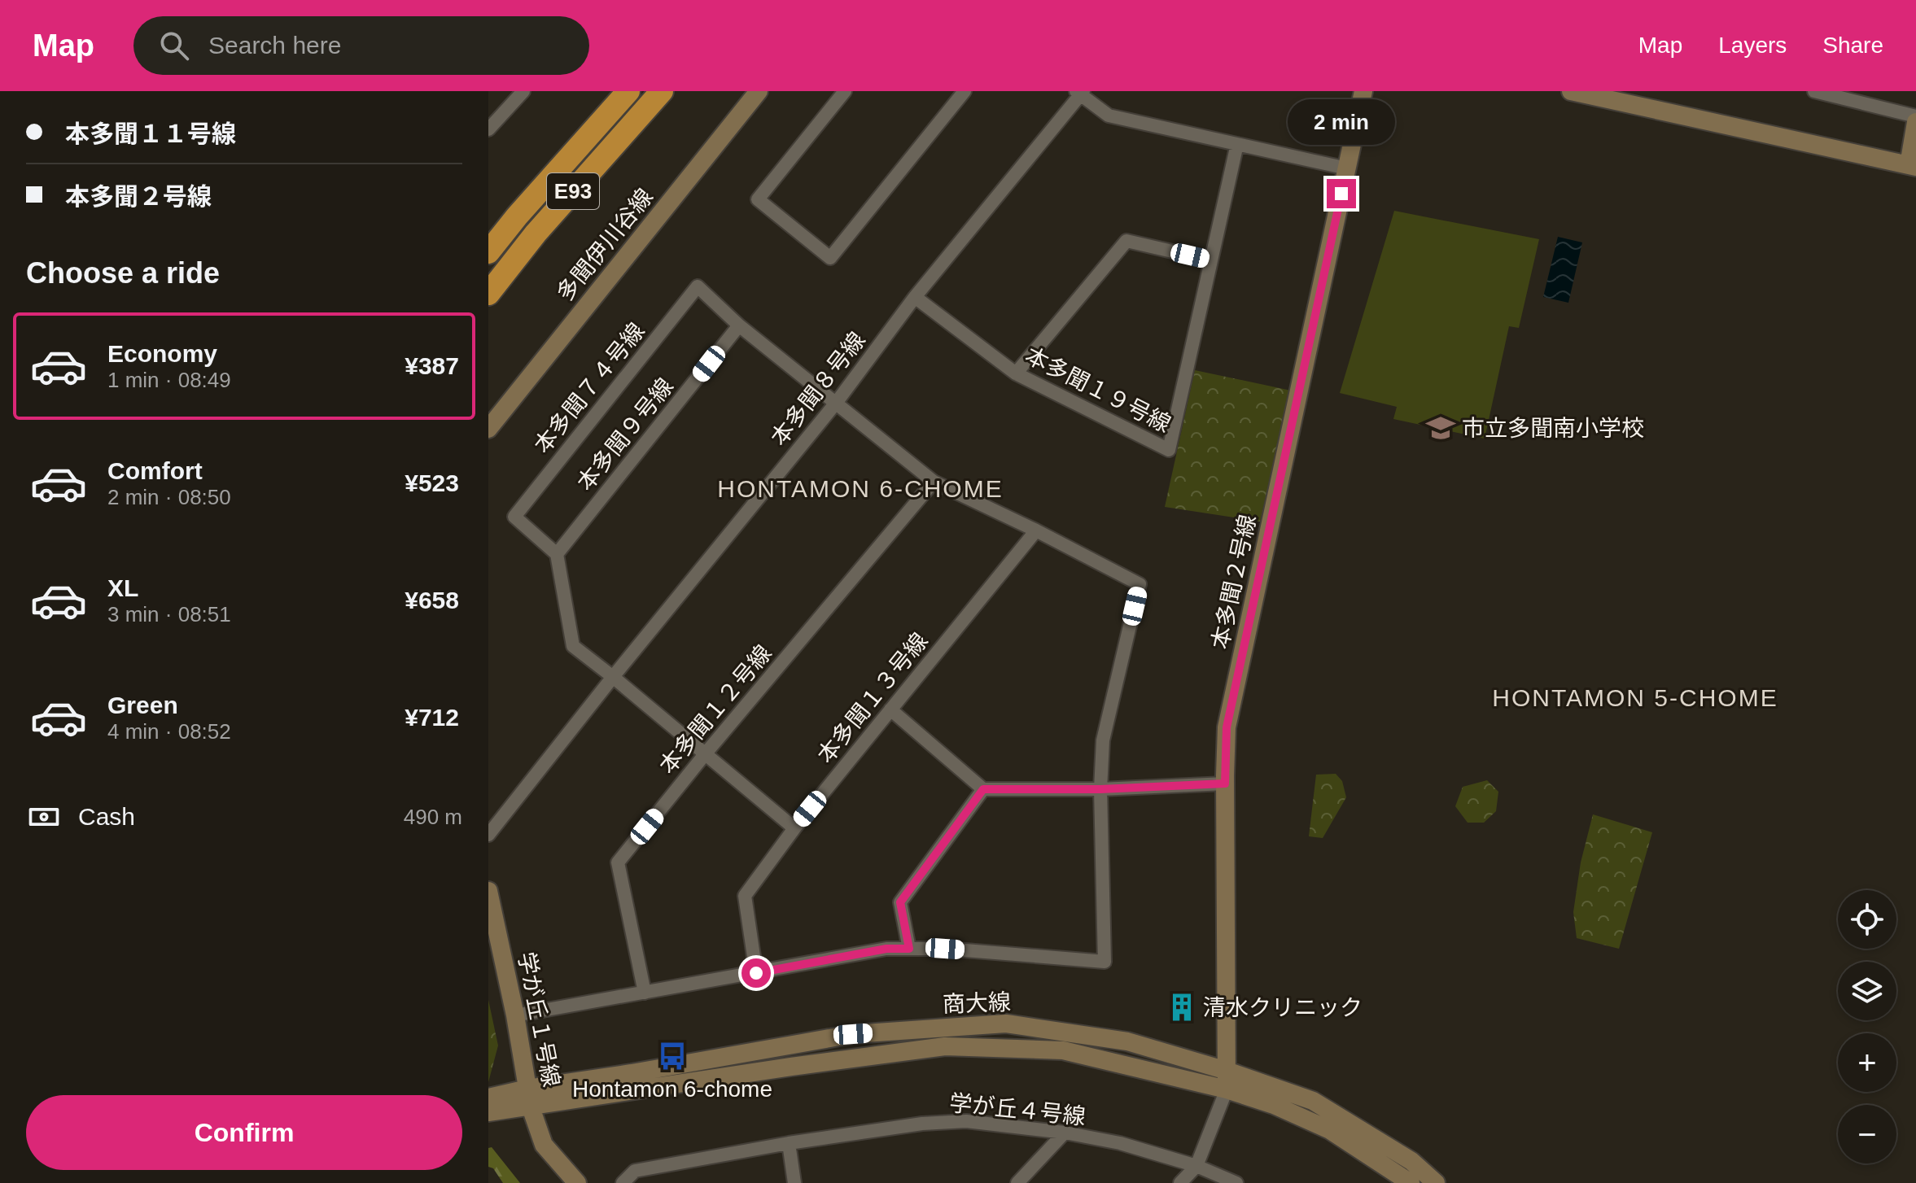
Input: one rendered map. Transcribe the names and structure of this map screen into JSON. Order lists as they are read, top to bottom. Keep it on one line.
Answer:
{"streets":{"highway":["E93"],"street":["多聞伊川谷線","本多聞７４号線","本多聞８号線","本多聞１９号線","本多聞９号線","本多聞２号線","本多聞１３号線","本多聞１２号線","商大線","学が丘１号線","学が丘４号線"]},"crossings":[["本多聞７４号線","本多聞９号線"],["本多聞８号線","本多聞１９号線"],["本多聞２号線","商大線"],["商大線","学が丘１号線"]],"districts":["HONTAMON 6-CHOME","HONTAMON 5-CHOME"],"places":{"school or university":["市立多聞南小学校"],"building":["清水クリニック"],"bus stop":["Hontamon 6-chome"]},"page":{"header":"Map","search":"Search here","nav":["Map","Layers","Share"],"banner":["本多聞１１号線","本多聞２号線"],"bubble":"2 min","heading":"Choose a ride","list":[{"name":"Economy","note":"1 min · 08:49","value":"¥387"},{"name":"Comfort","note":"2 min · 08:50","value":"¥523"},{"name":"XL","note":"3 min · 08:51","value":"¥658"},{"name":"Green","note":"4 min · 08:52","value":"¥712"}],"pay":["Cash","490 m"],"map_buttons":["+","−"],"buttons":"Confirm"}}
